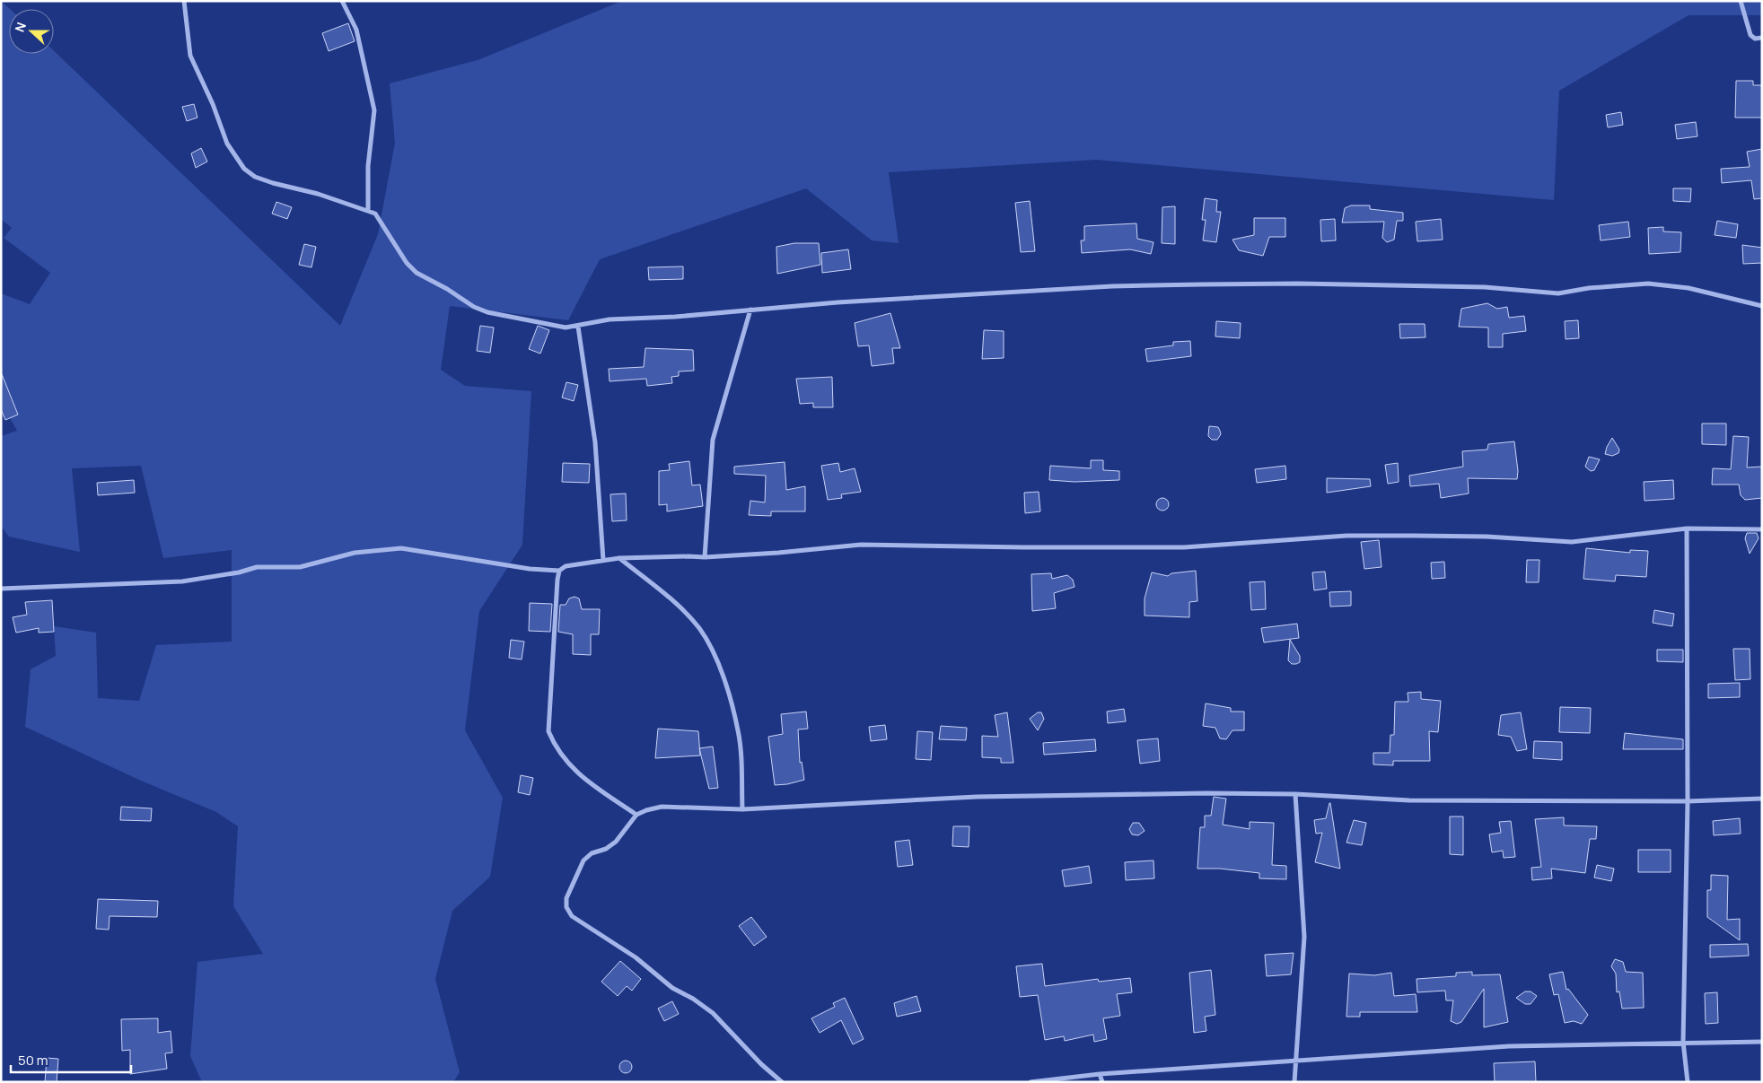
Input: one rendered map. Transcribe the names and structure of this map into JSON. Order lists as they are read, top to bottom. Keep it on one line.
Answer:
{"scale_bar":"50 m","north":"left"}
